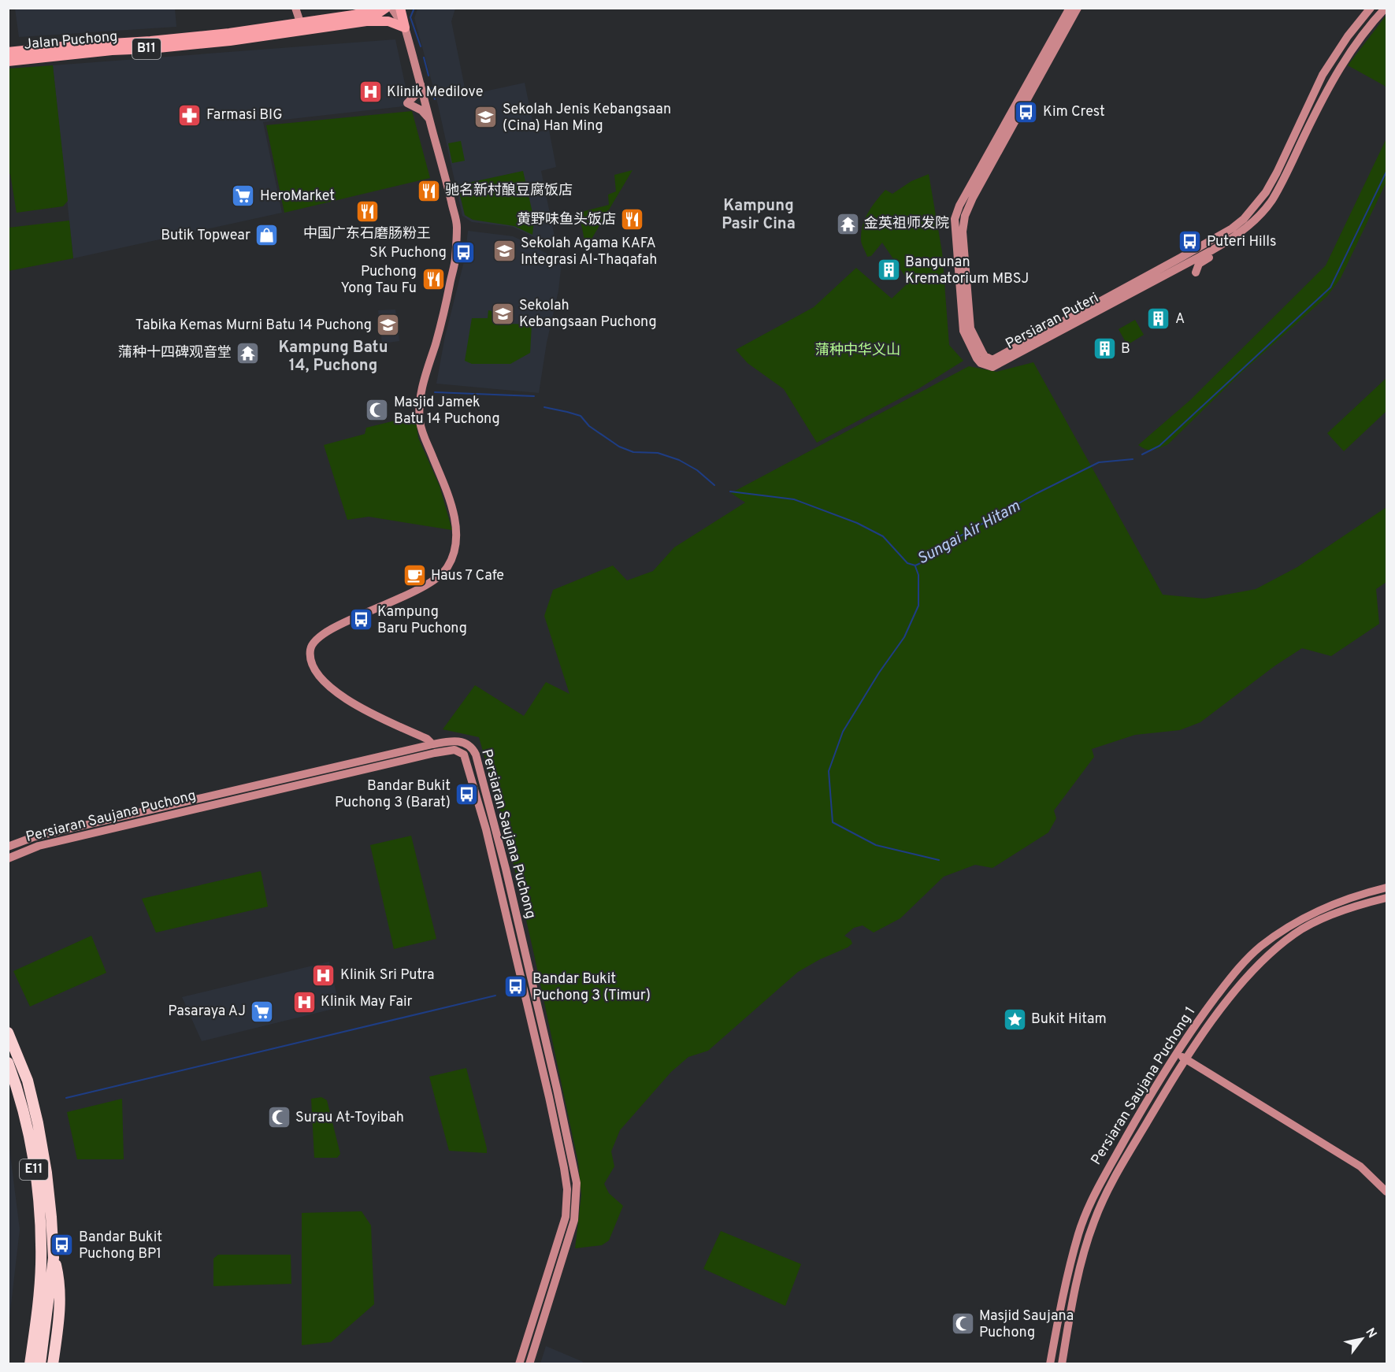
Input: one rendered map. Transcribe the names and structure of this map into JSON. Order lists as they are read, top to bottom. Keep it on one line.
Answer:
{"streets":{"highway":["E11"],"main road":["Jalan Puchong","B11"],"street":["Persiaran Puteri","Persiaran Saujana Puchong","Persiaran Saujana Puchong 1"]},"districts":["Kampung Pasir Cina","Kampung Batu 14, Puchong"],"water":["Sungai Air Hitam"],"parks":["蒲种中华义山"],"places":{"hospital":["Klinik Medilove","Klinik Sri Putra","Klinik May Fair"],"bus stop":["Kim Crest","Puteri Hills","SK Puchong","Kampung Baru Puchong","Bandar Bukit Puchong 3 (Barat)","Bandar Bukit Puchong 3 (Timur)","Bandar Bukit Puchong BP1"],"pharmacy":["Farmasi BIG"],"school or university":["Sekolah Jenis Kebangsaan (Cina) Han Ming","Sekolah Agama KAFA Integrasi Al-Thaqafah","Sekolah Kebangsaan Puchong","Tabika Kemas Murni Batu 14 Puchong"],"restaurant":["驰名新村酿豆腐饭店","中国广东石磨肠粉王","黄野味鱼头饭店","Puchong Yong Tau Fu"],"supermarket":["HeroMarket","Pasaraya AJ"],"temple":["金英祖师发院","蒲种十四碑观音堂"],"shop":["Butik Topwear"],"building":["Bangunan Krematorium MBSJ","A","B"],"mosque":["Masjid Jamek Batu 14 Puchong","Surau At-Toyibah","Masjid Saujana Puchong"],"cafe":["Haus 7 Cafe"],"place":["Bukit Hitam"]},"north":"top right"}
